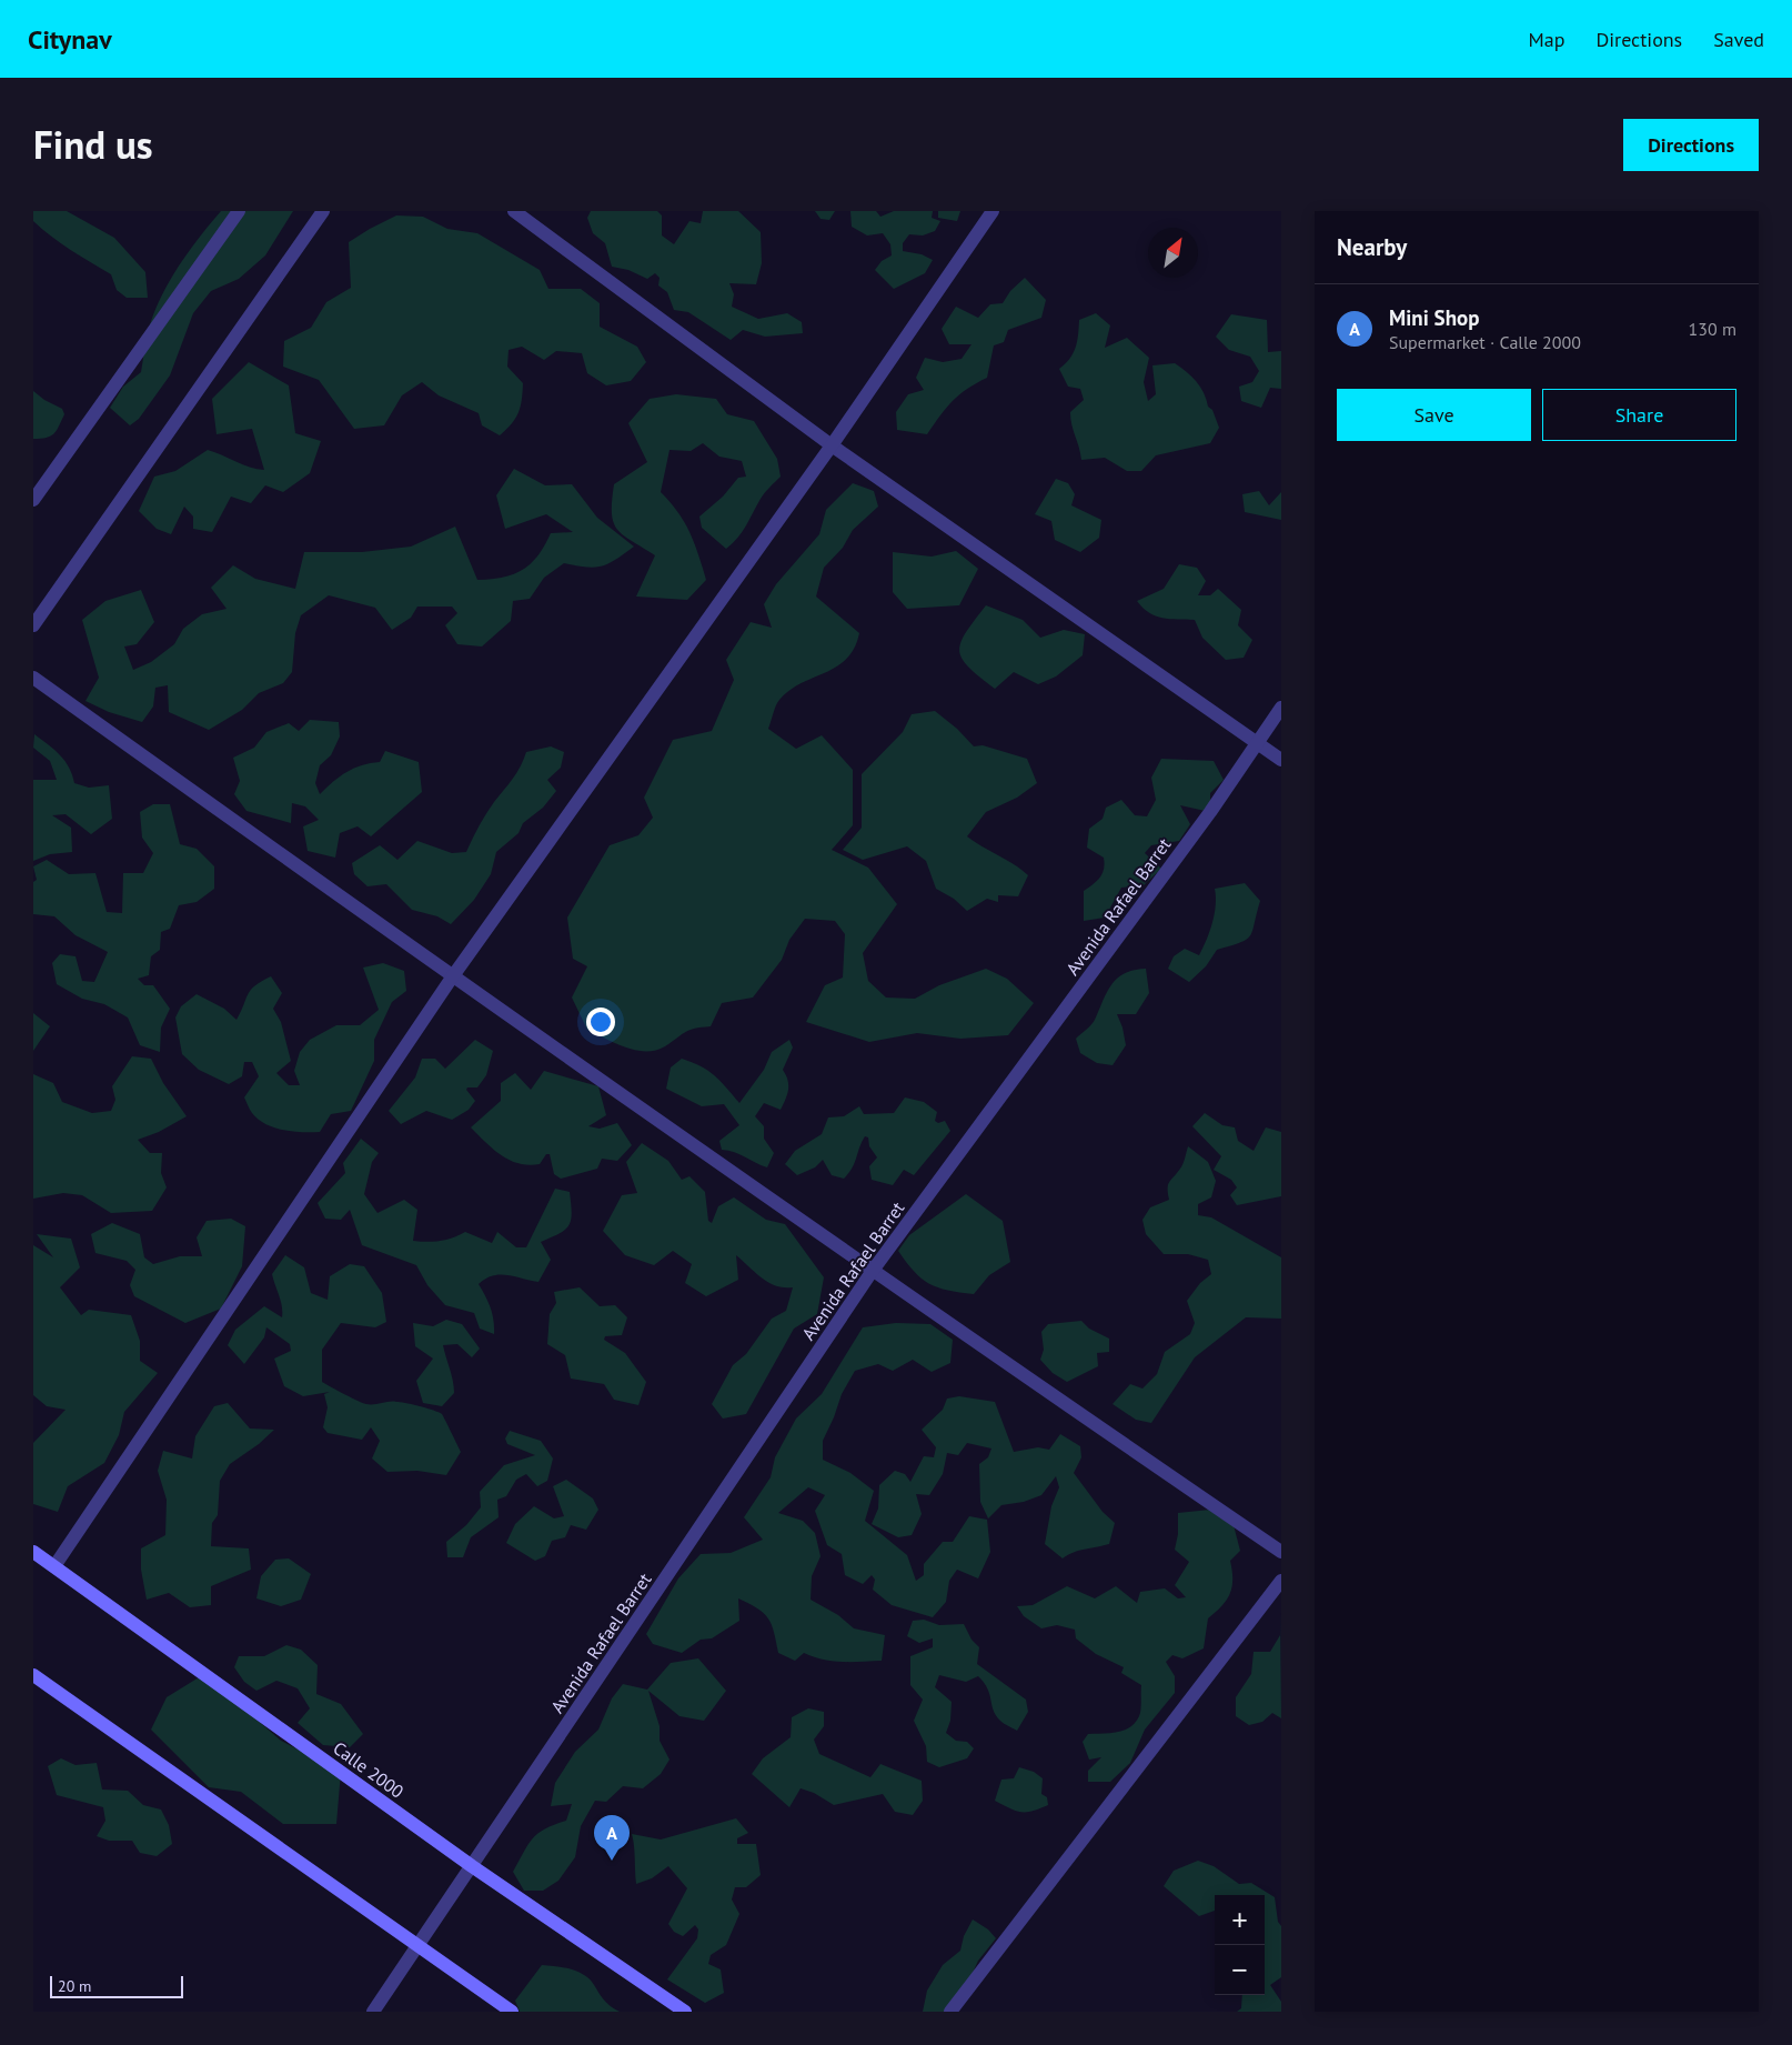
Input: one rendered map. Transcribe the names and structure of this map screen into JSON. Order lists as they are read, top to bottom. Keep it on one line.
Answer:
{"streets":{"street":["Avenida Rafael Barret","Calle 2000"]},"crossings":[["Avenida Rafael Barret","Calle 2000"]],"scale_bar":"20 m","north":"top right","page":{"header":"Citynav","nav":["Map","Directions","Saved"],"title":"Find us","buttons":["Directions",["Save","Share"]],"heading":"Nearby","list":[{"mark":"A","name":"Mini Shop","note":"Supermarket · Calle 2000","value":"130 m"}],"pins":"A","map_buttons":["+","−"],"scale":"20 m"}}
